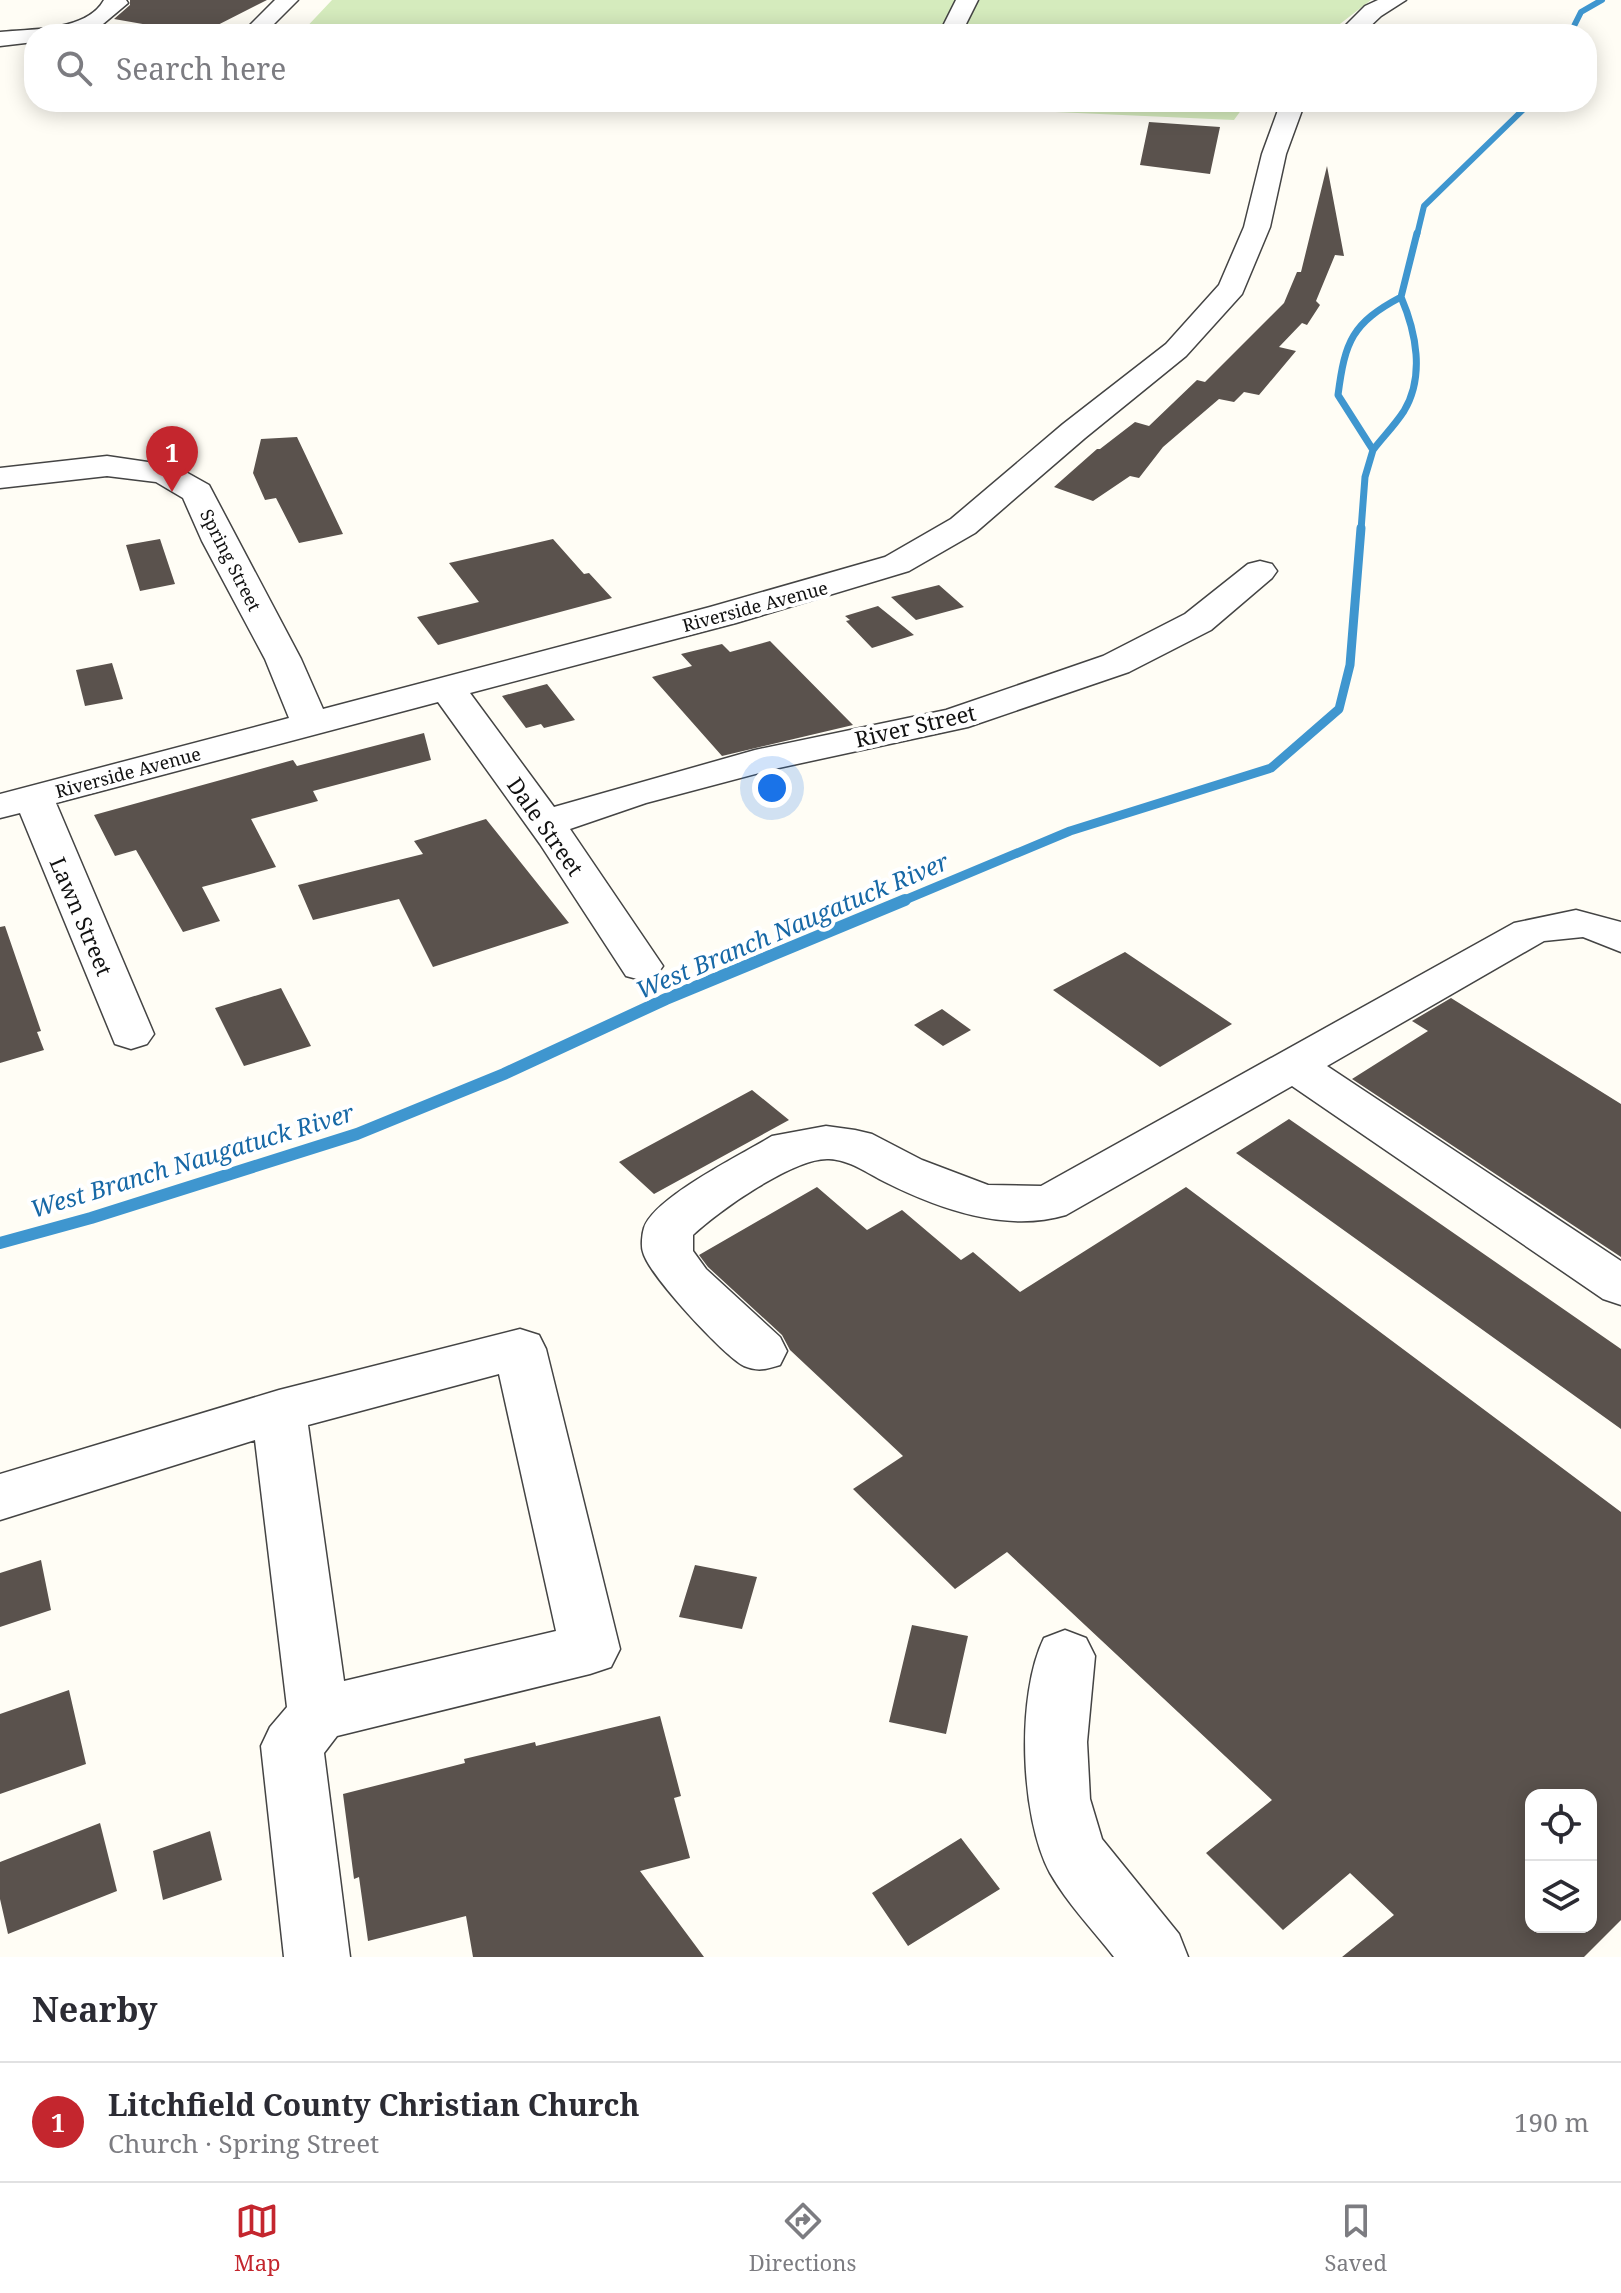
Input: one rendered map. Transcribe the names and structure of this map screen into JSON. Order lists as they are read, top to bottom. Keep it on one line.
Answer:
{"streets":{"street":["Spring Street","Riverside Avenue","River Street","Dale Street","Lawn Street"]},"crossings":[["Spring Street","Riverside Avenue"],["Riverside Avenue","Dale Street"],["Riverside Avenue","Lawn Street"],["River Street","Dale Street"]],"water":["West Branch Naugatuck River"],"page":{"search":"Search here","pins":"1","heading":"Nearby","list":[{"mark":"1","name":"Litchfield County Christian Church","note":"Church · Spring Street","value":"190 m"}],"nav":["Map","Directions","Saved"]}}
